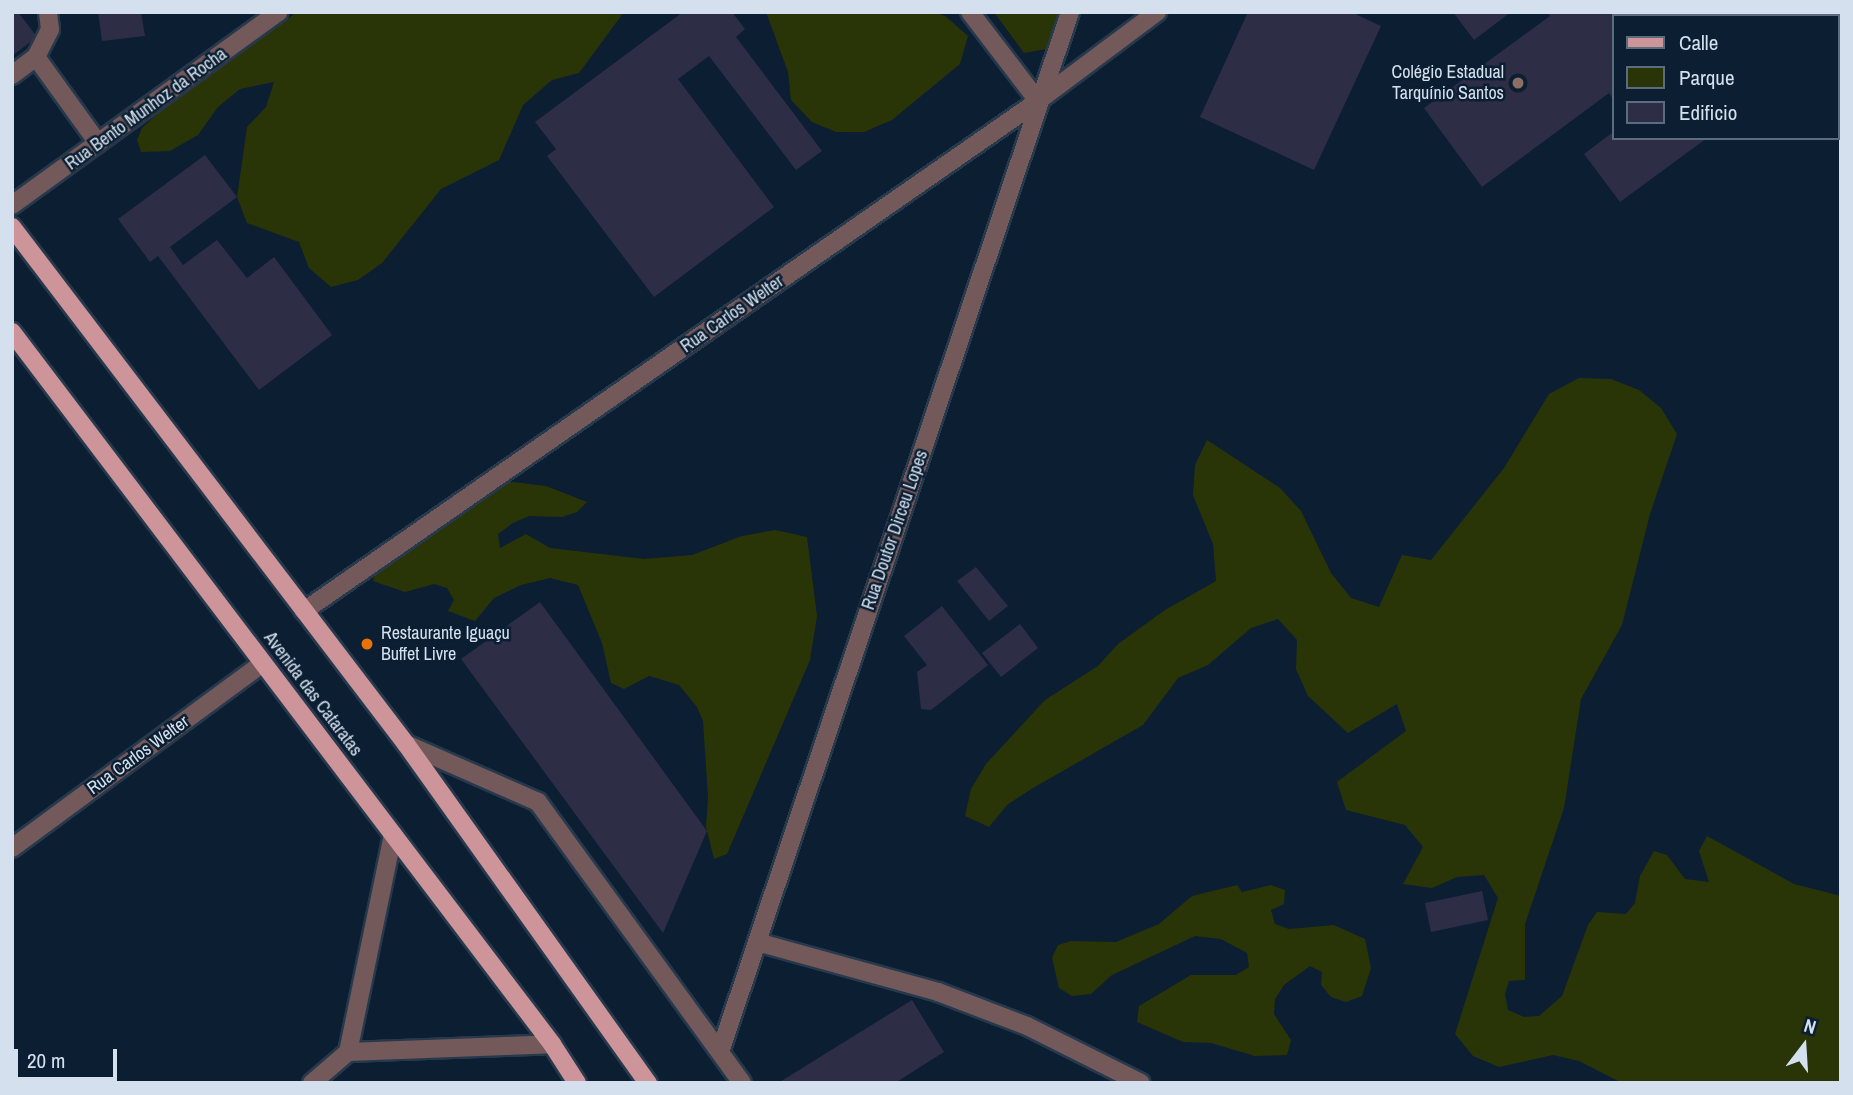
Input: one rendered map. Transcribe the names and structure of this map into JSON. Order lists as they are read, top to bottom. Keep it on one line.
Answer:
{"streets":{"main road":["Avenida das Cataratas"],"street":["Rua Bento Munhoz da Rocha","Rua Carlos Welter","Rua Doutor Dirceu Lopes"]},"crossings":[["Rua Carlos Welter","Rua Doutor Dirceu Lopes"],["Rua Carlos Welter","Avenida das Cataratas"]],"places":["Colégio Estadual Tarquínio Santos","Restaurante Iguaçu Buffet Livre"],"legend":["Calle","Parque","Edificio"],"scale_bar":"20 m","north":"top"}
